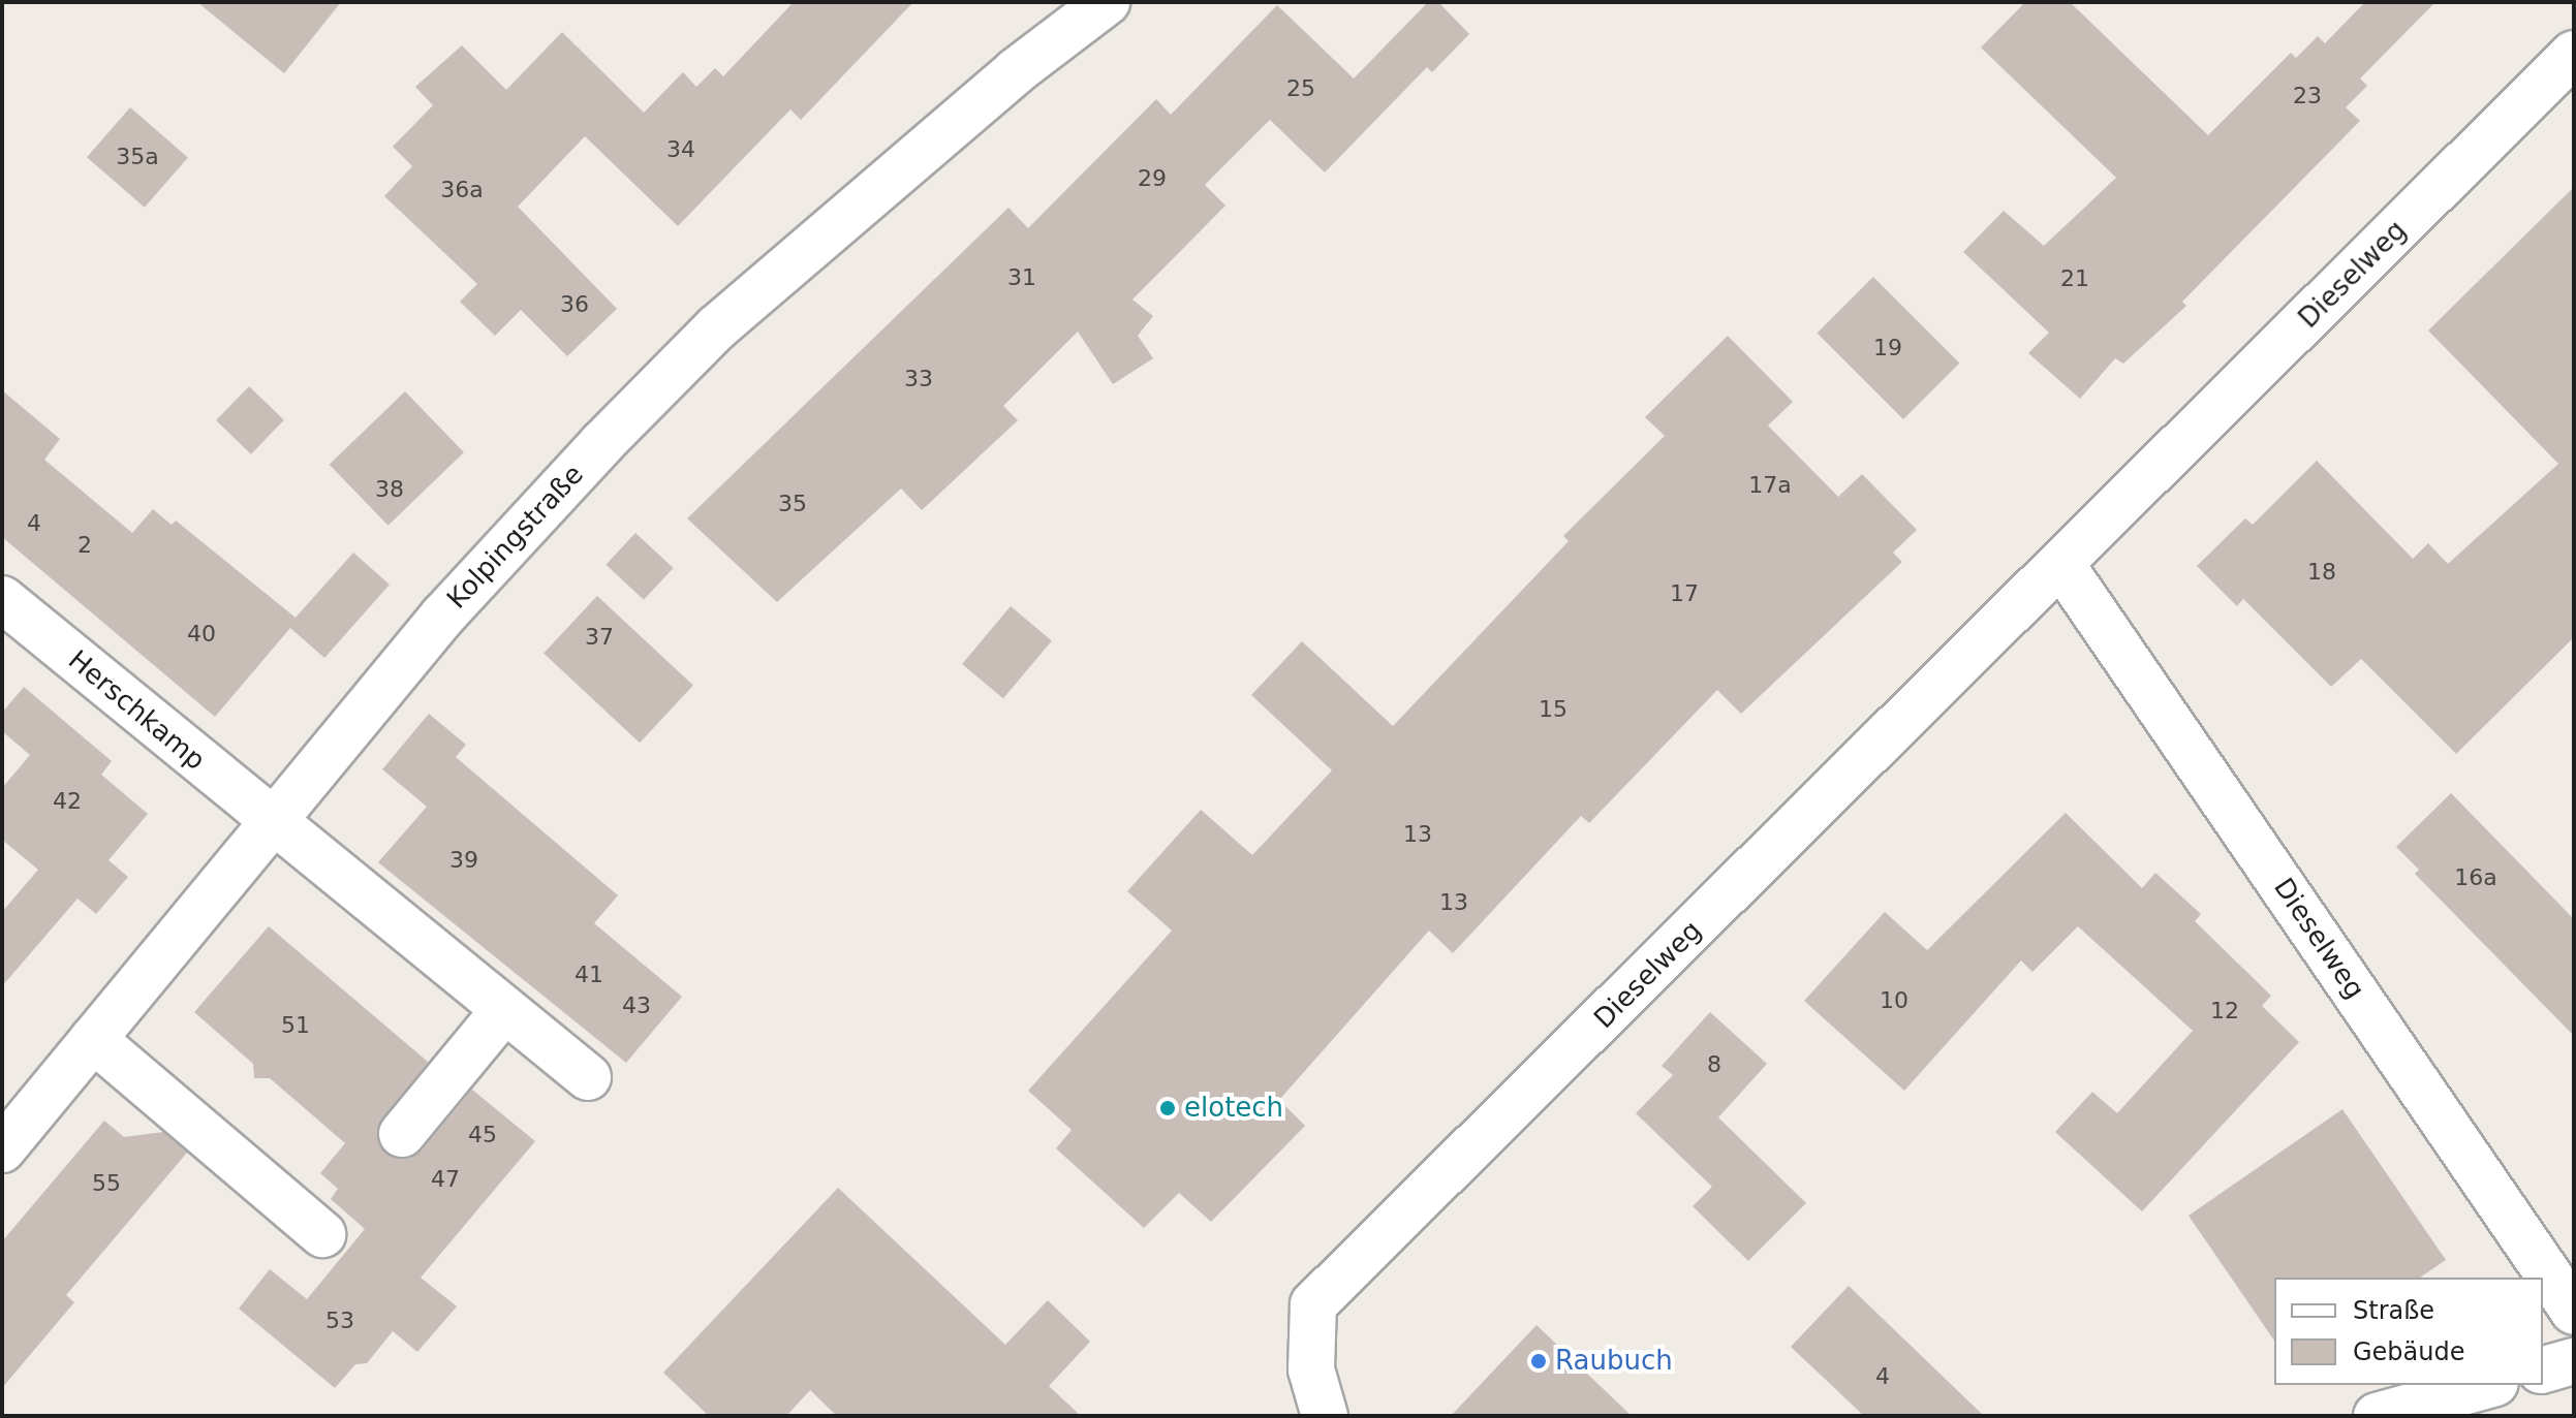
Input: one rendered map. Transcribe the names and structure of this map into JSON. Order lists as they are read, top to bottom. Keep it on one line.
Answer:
{"streets":{"street":["Dieselweg","Kolpingstraße","Herschkamp"]},"crossings":[["Kolpingstraße","Herschkamp"]],"places":["elotech","Raubuch"],"house_numbers":["25","23","34","35a","29","36a","31","21","36","19","33","17a","38","35","4","2","18","17","40","37","15","42","13","39","16a","13","41","10","43","12","51","8","45","47","55","53","4"],"legend":["Straße","Gebäude"]}
